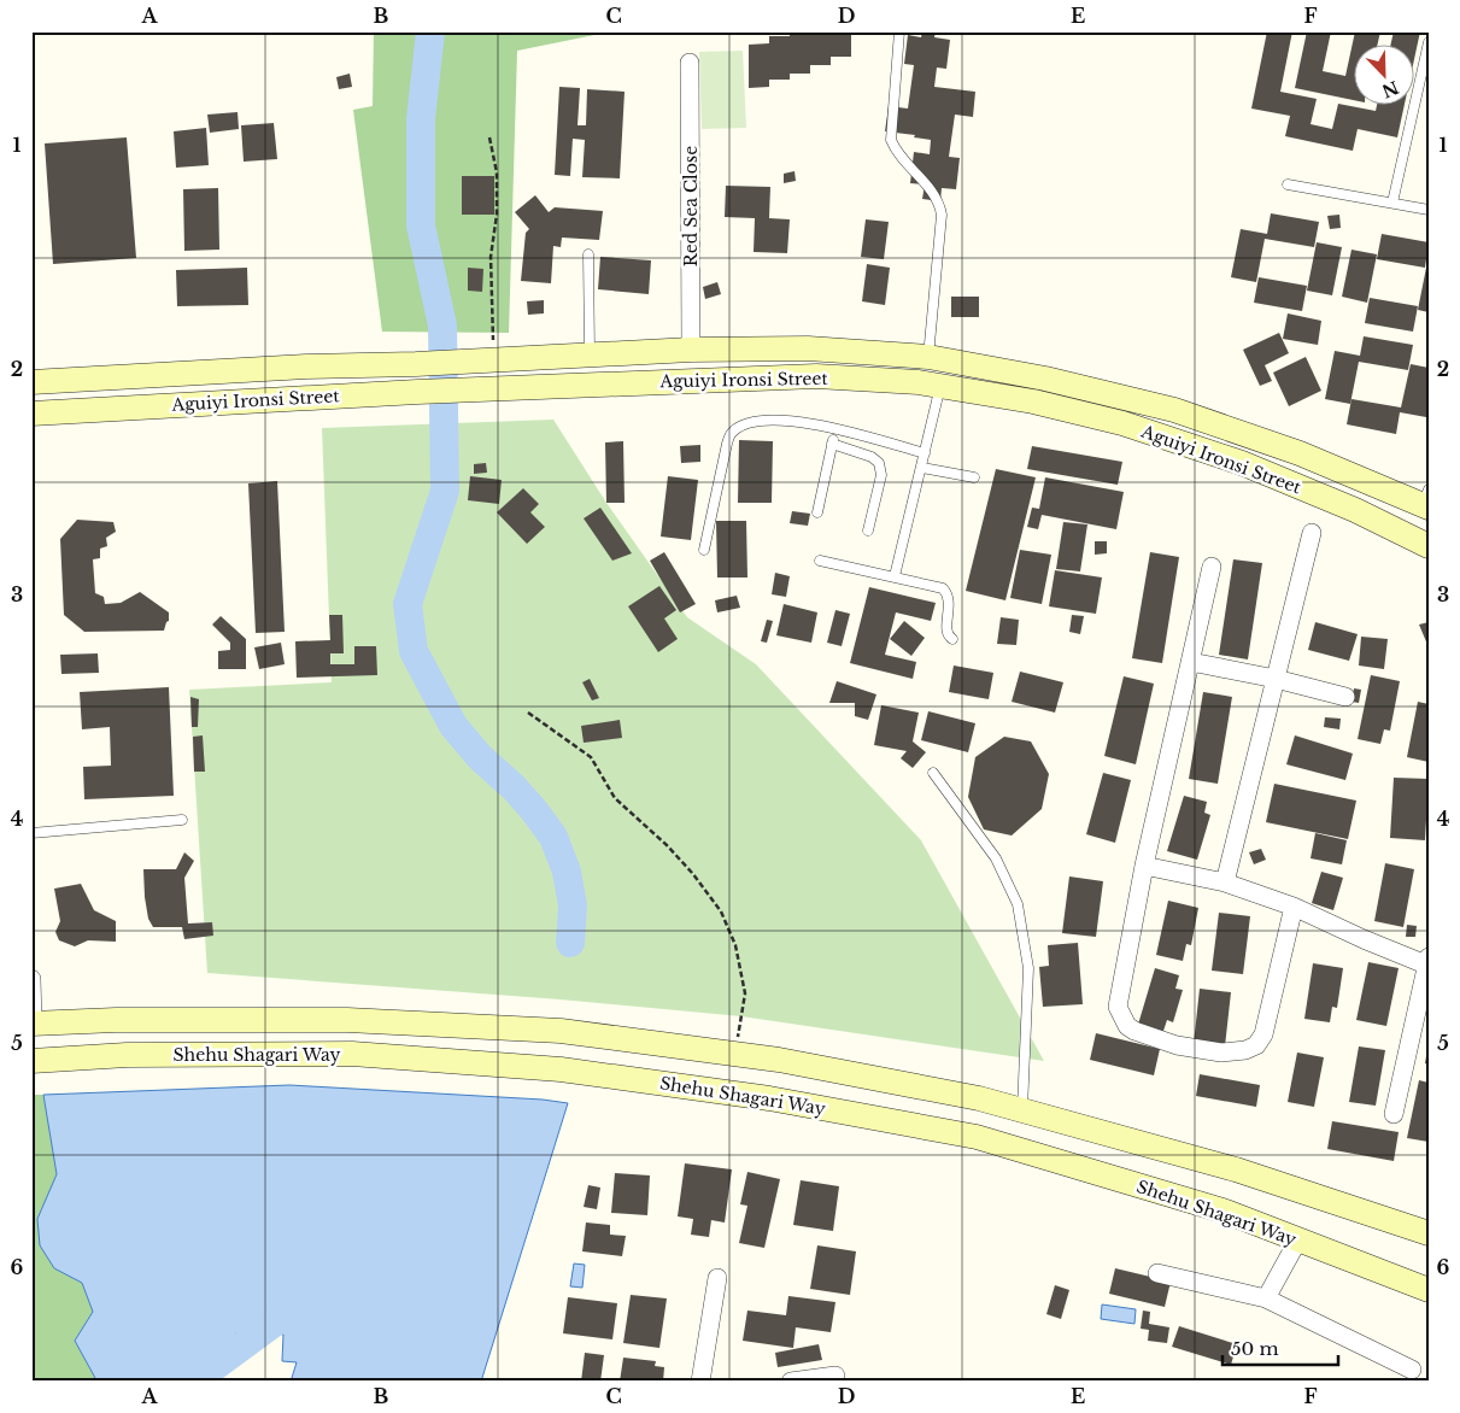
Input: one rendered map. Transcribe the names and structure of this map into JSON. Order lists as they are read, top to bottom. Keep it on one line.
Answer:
{"streets":{"main road":["Aguiyi Ironsi Street","Shehu Shagari Way"],"street":["Red Sea Close"]},"crossings":[["Red Sea Close","Aguiyi Ironsi Street"]],"scale_bar":"50 m","north":"bottom right","grid":{"columns":["A","B","C","D","E","F"],"rows":["1","2","3","4","5","6"]}}
